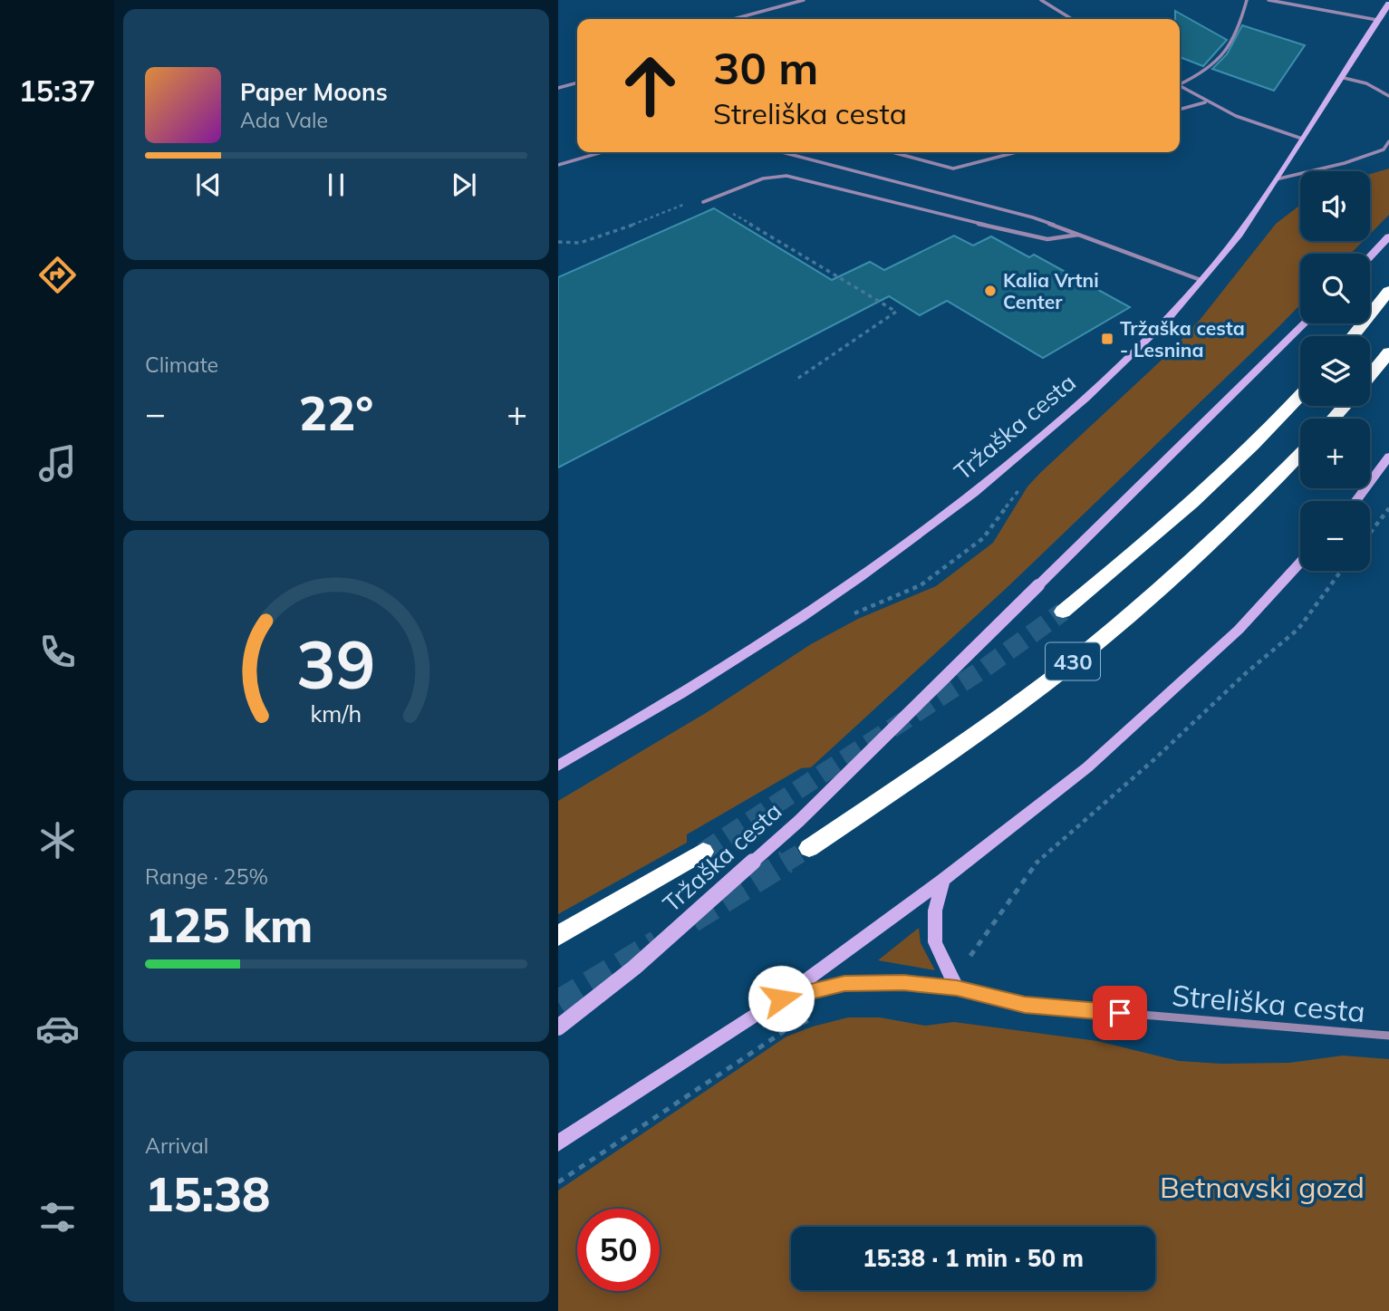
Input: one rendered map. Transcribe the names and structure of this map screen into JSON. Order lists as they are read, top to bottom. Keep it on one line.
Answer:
{"streets":{"highway":["430"],"main road":["Tržaška cesta"],"street":["Streliška cesta"]},"parks":["Betnavski gozd"],"places":{"other":["Kalia Vrtni Center"],"transit":["Tržaška cesta - Lesnina"]},"page":{"tabs":"15:37","turn":["30 m","Streliška cesta"],"song":["Paper Moons","Ada Vale"],"map_buttons":["+","−"],"tile":["Climate",["Range · 25%","125 km"],["Arrival","15:38"]],"heat":["−","22°","+"],"limit":"50","trip":"15:38 · 1 min · 50 m","gauge":["39","km/h"]}}
